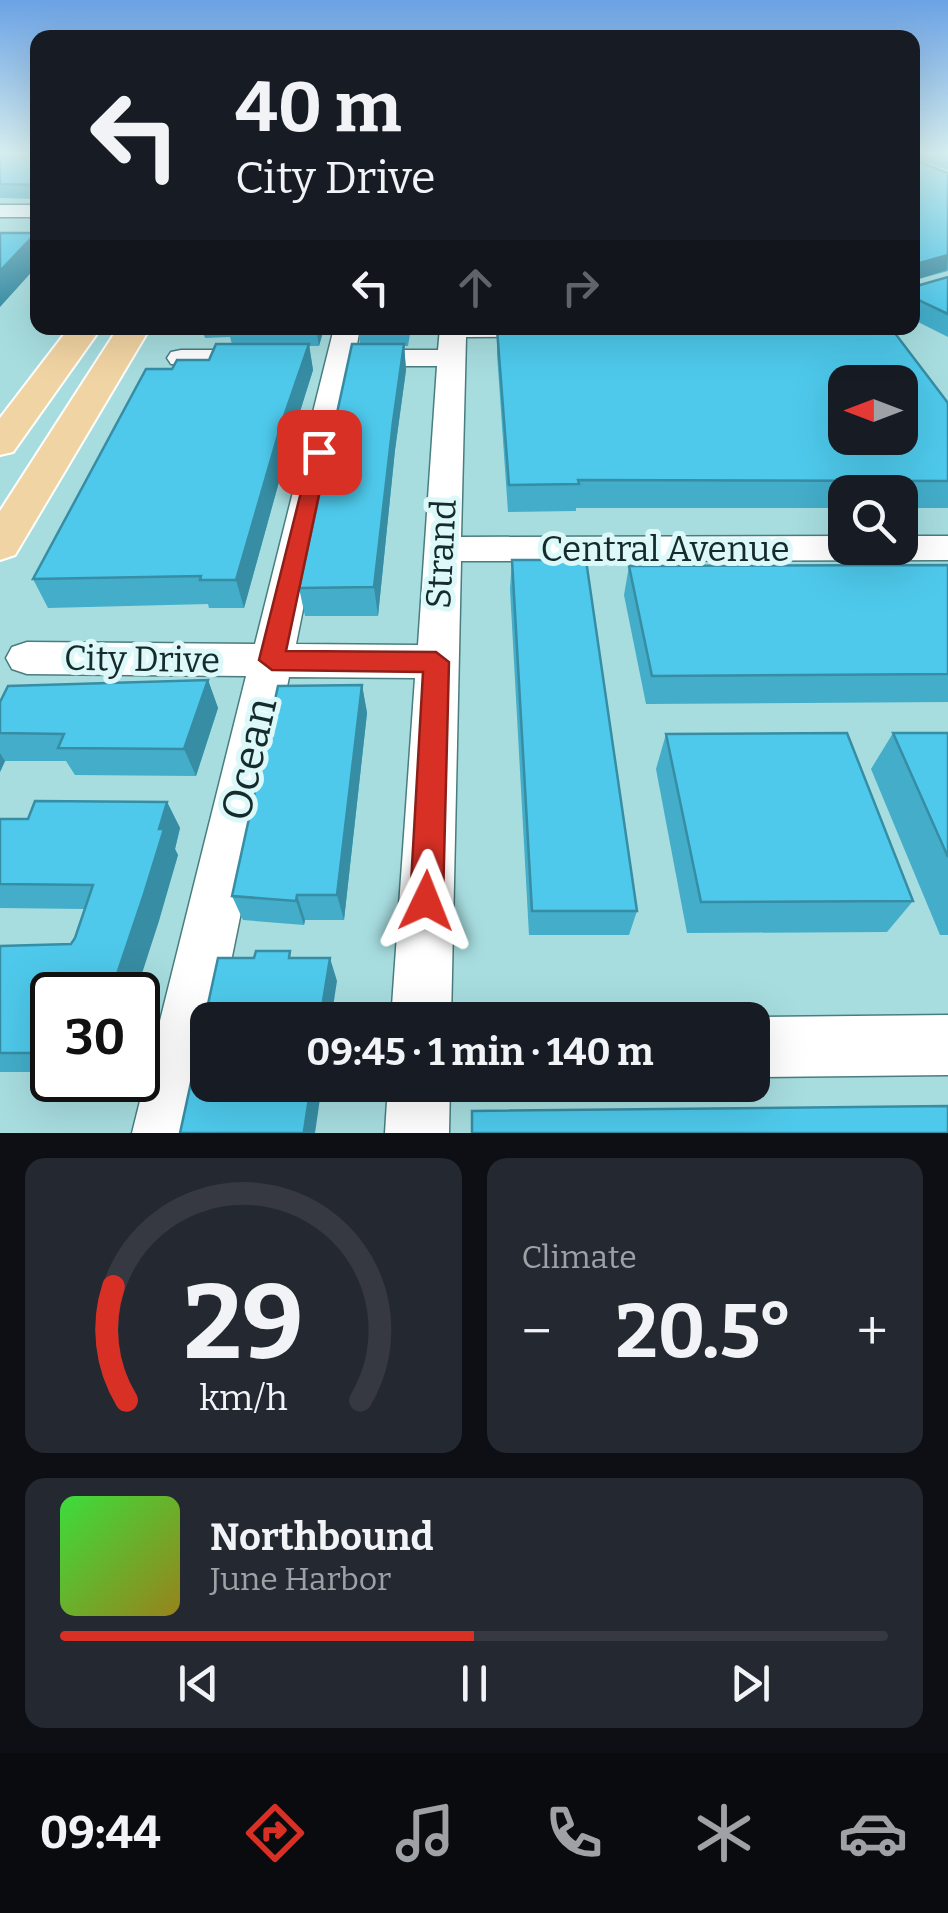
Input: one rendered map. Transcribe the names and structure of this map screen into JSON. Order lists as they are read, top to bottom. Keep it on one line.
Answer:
{"streets":{"street":["Central Avenue","Strand","City Drive","Ocean"]},"crossings":[["Central Avenue","Strand"],["Strand","City Drive"],["City Drive","Ocean"]],"north":"left","page":{"turn":["40 m","City Drive"],"limit":"30","trip":"09:45 · 1 min · 140 m","tile":"Climate","heat":["−","20.5°","+"],"song":["Northbound","June Harbor"],"tabs":"09:44","gauge":["29","km/h"]}}
